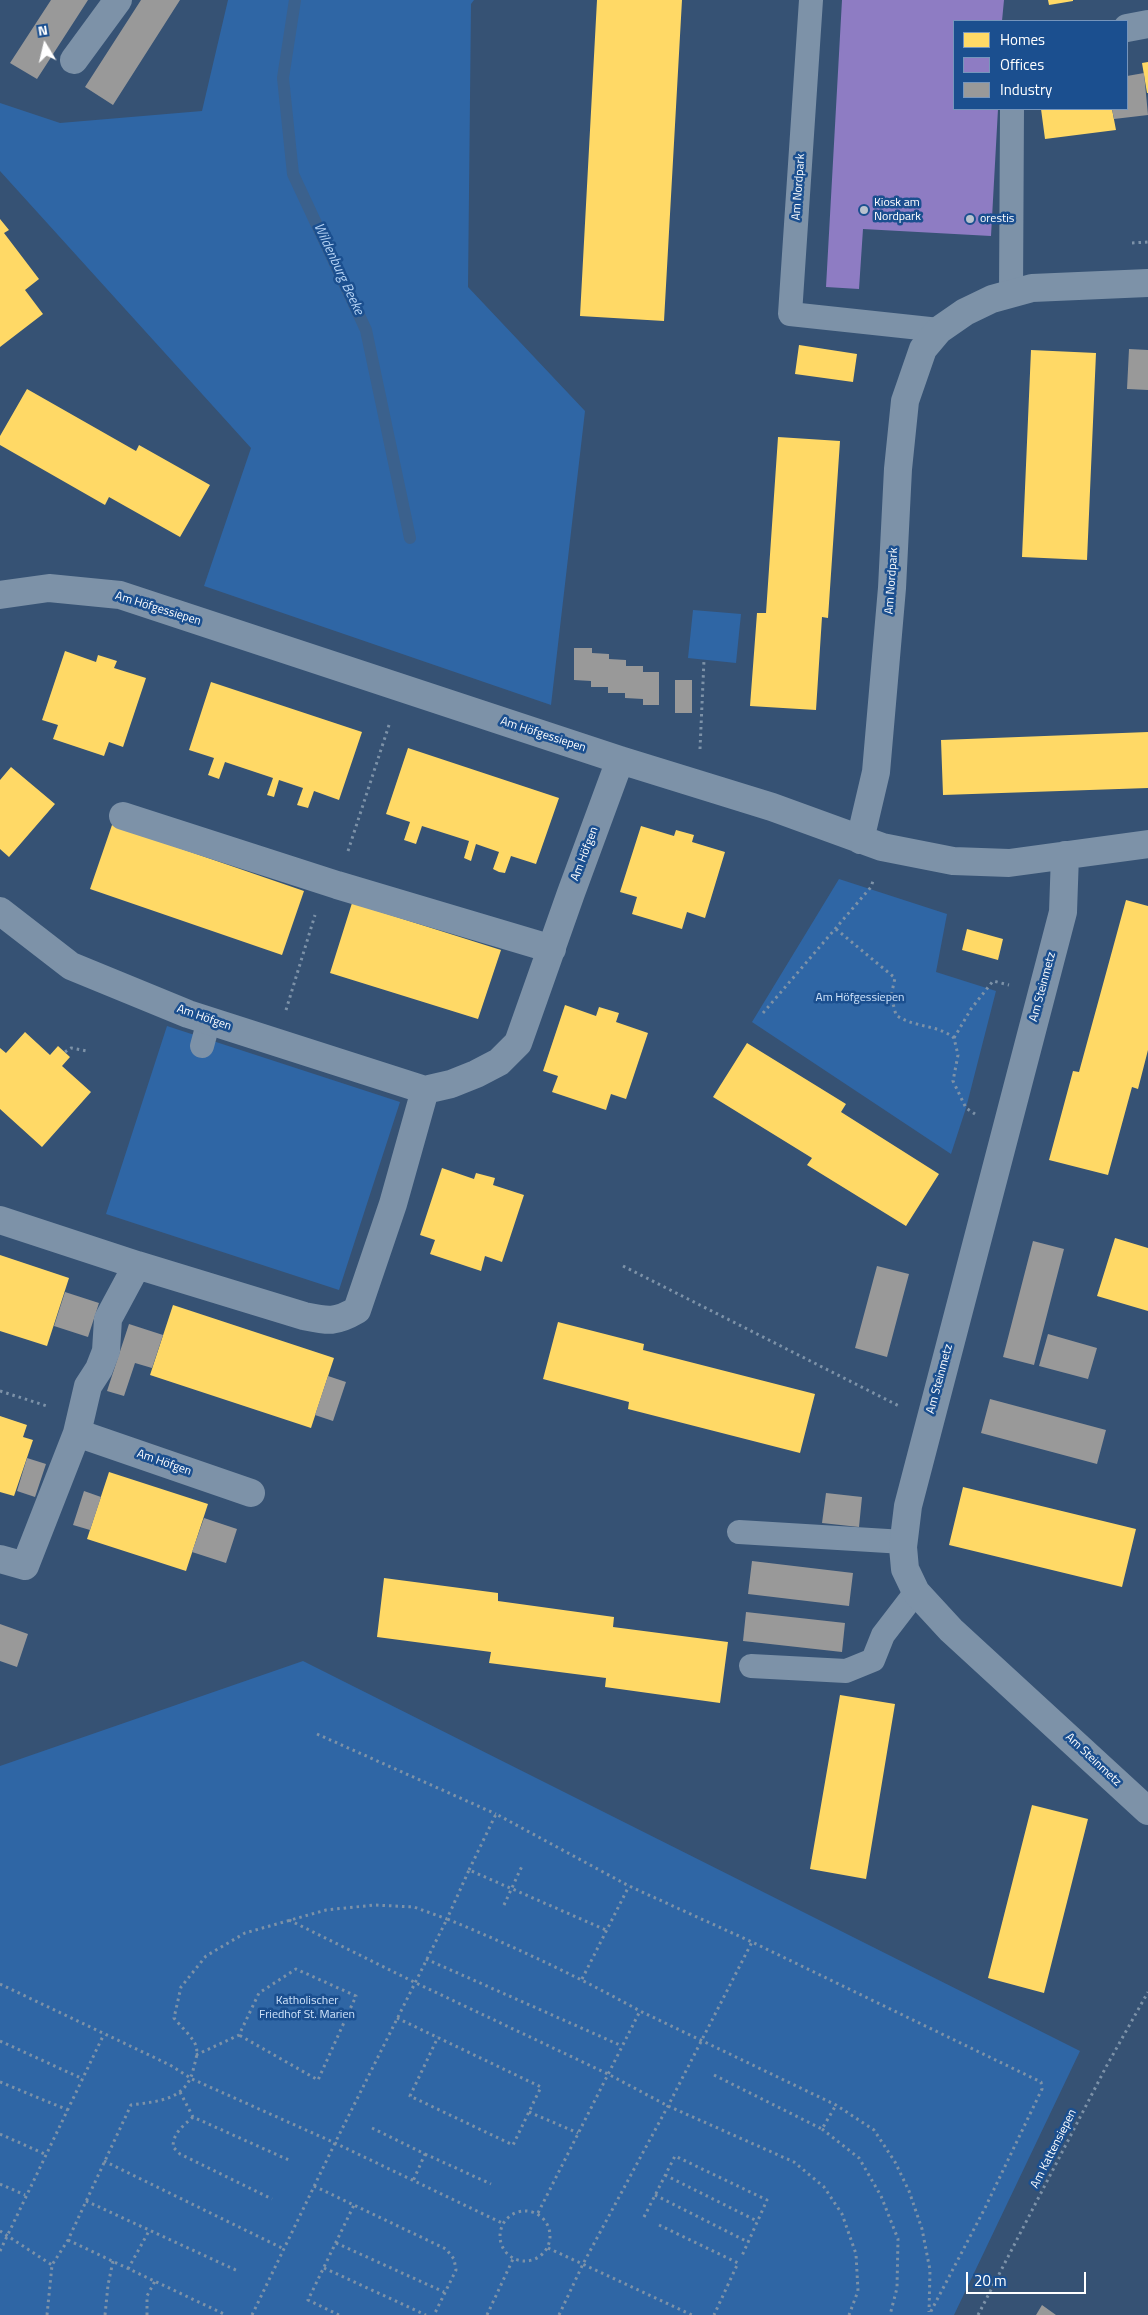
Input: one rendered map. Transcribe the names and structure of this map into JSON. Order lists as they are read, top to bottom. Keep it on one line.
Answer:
{"streets":{"street":["Am Nordpark","Am Höfgessiepen","Am Höfgen","Am Steinmetz"],"path":["Am Kattensiepen"]},"crossings":[["Am Nordpark","Am Höfgessiepen"],["Am Höfgessiepen","Am Höfgen"],["Am Höfgessiepen","Am Steinmetz"]],"water":["Wildenburg Beeke"],"parks":["Am Höfgessiepen","Katholischer Friedhof St. Marien"],"places":["Kiosk am Nordpark","orestis"],"legend":["Homes","Offices","Industry"],"scale_bar":"20 m","north":"top"}
